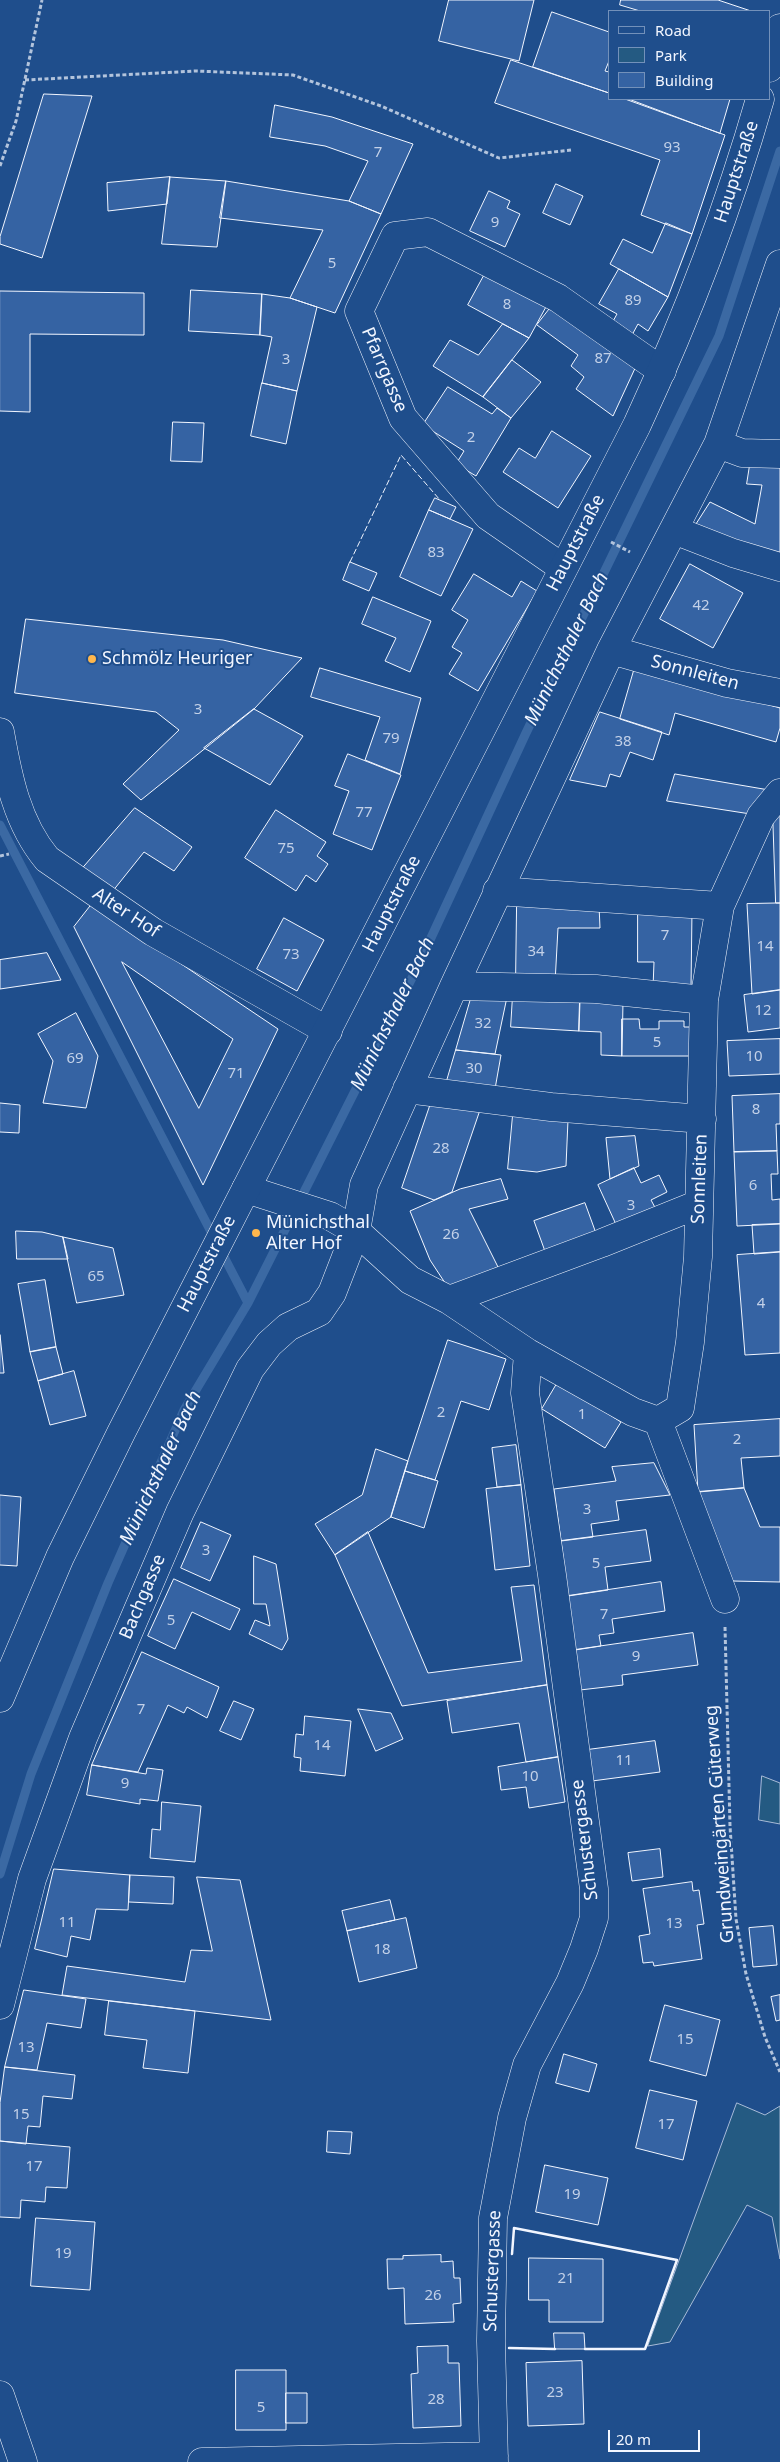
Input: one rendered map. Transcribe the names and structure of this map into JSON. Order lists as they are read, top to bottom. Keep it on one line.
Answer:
{"streets":{"street":["Hauptstraße","Pfarrgasse","Sonnleiten","Alter Hof","Bachgasse","Schustergasse"],"path":["Grundweingärten Güterweg"]},"crossings":[["Hauptstraße","Pfarrgasse"],["Hauptstraße","Alter Hof"]],"water":["Münichsthaler Bach"],"places":["Schmölz Heuriger","Münichsthal Alter Hof"],"house_numbers":["93","7","9","5","89","8","87","3","2","83","42","3","79","38","77","75","7","14","34","73","12","32","5","10","69","30","71","8","28","6","3","26","65","4","2","1","2","3","3","5","7","5","9","7","14","11","10","9","11","13","18","15","13","15","17","17","19","19","21","26","23","28","5"],"legend":["Road","Park","Building"],"scale_bar":"20 m"}
